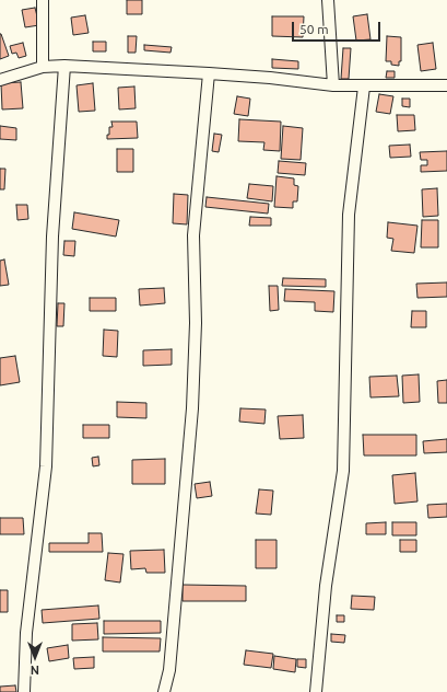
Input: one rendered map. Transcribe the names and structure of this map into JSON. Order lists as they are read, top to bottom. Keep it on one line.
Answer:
{"scale_bar":"50 m","north":"bottom"}
